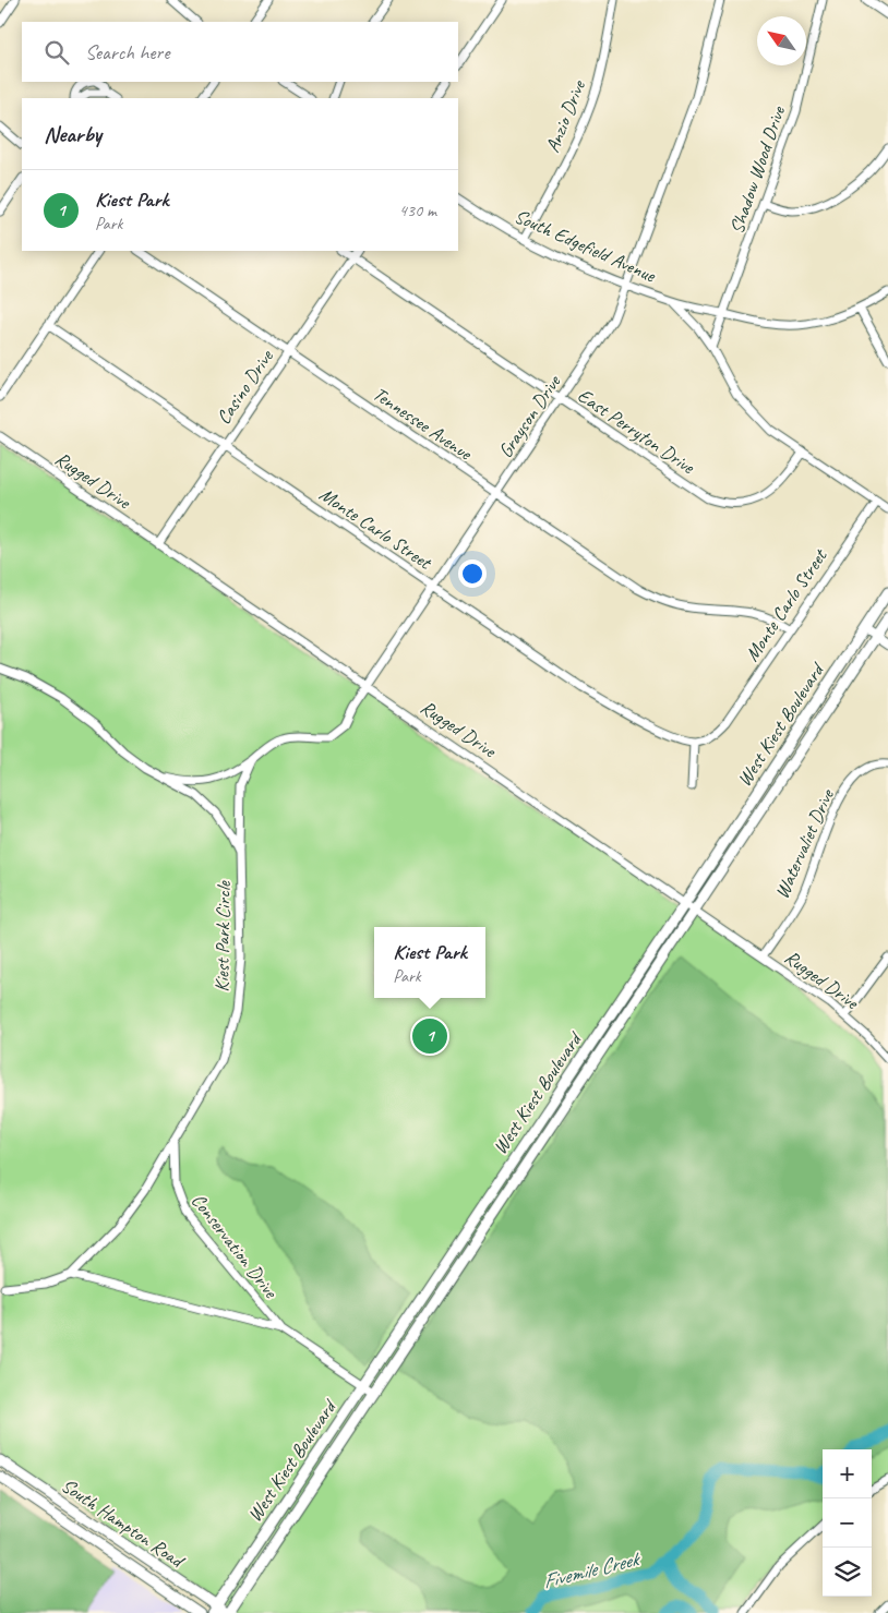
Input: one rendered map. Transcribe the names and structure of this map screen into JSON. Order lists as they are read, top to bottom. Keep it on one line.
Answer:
{"streets":{"main road":["West Kiest Boulevard","South Hampton Road"],"street":["Anzio Drive","Shadow Wood Drive","South Edgefield Avenue","Casino Drive","Grayson Drive","Tennessee Avenue","East Perryton Drive","Rugged Drive","Monte Carlo Street","Watervaliet Drive","Kiest Park Circle","Conservation Drive"]},"crossings":[["Anzio Drive","South Edgefield Avenue"],["Shadow Wood Drive","South Edgefield Avenue"],["South Edgefield Avenue","Grayson Drive"],["South Edgefield Avenue","East Perryton Drive"],["South Edgefield Avenue","Monte Carlo Street"],["Casino Drive","Tennessee Avenue"],["Casino Drive","East Perryton Drive"],["Casino Drive","Rugged Drive"],["Casino Drive","Monte Carlo Street"],["Grayson Drive","Tennessee Avenue"],["Grayson Drive","East Perryton Drive"],["Grayson Drive","Rugged Drive"],["Grayson Drive","Monte Carlo Street"],["Grayson Drive","Kiest Park Circle"],["Tennessee Avenue","Monte Carlo Street"],["Rugged Drive","West Kiest Boulevard"],["Rugged Drive","Watervaliet Drive"],["West Kiest Boulevard","Conservation Drive"],["West Kiest Boulevard","South Hampton Road"],["Kiest Park Circle","Conservation Drive"]],"water":["Fivemile Creek"],"north":"top left","page":{"search":"Search here","heading":"Nearby","list":[{"mark":"1","name":"Kiest Park","note":"Park","value":"430 m"}],"popup":["Kiest Park","Park"],"pins":"1","map_buttons":["+","−"]}}
